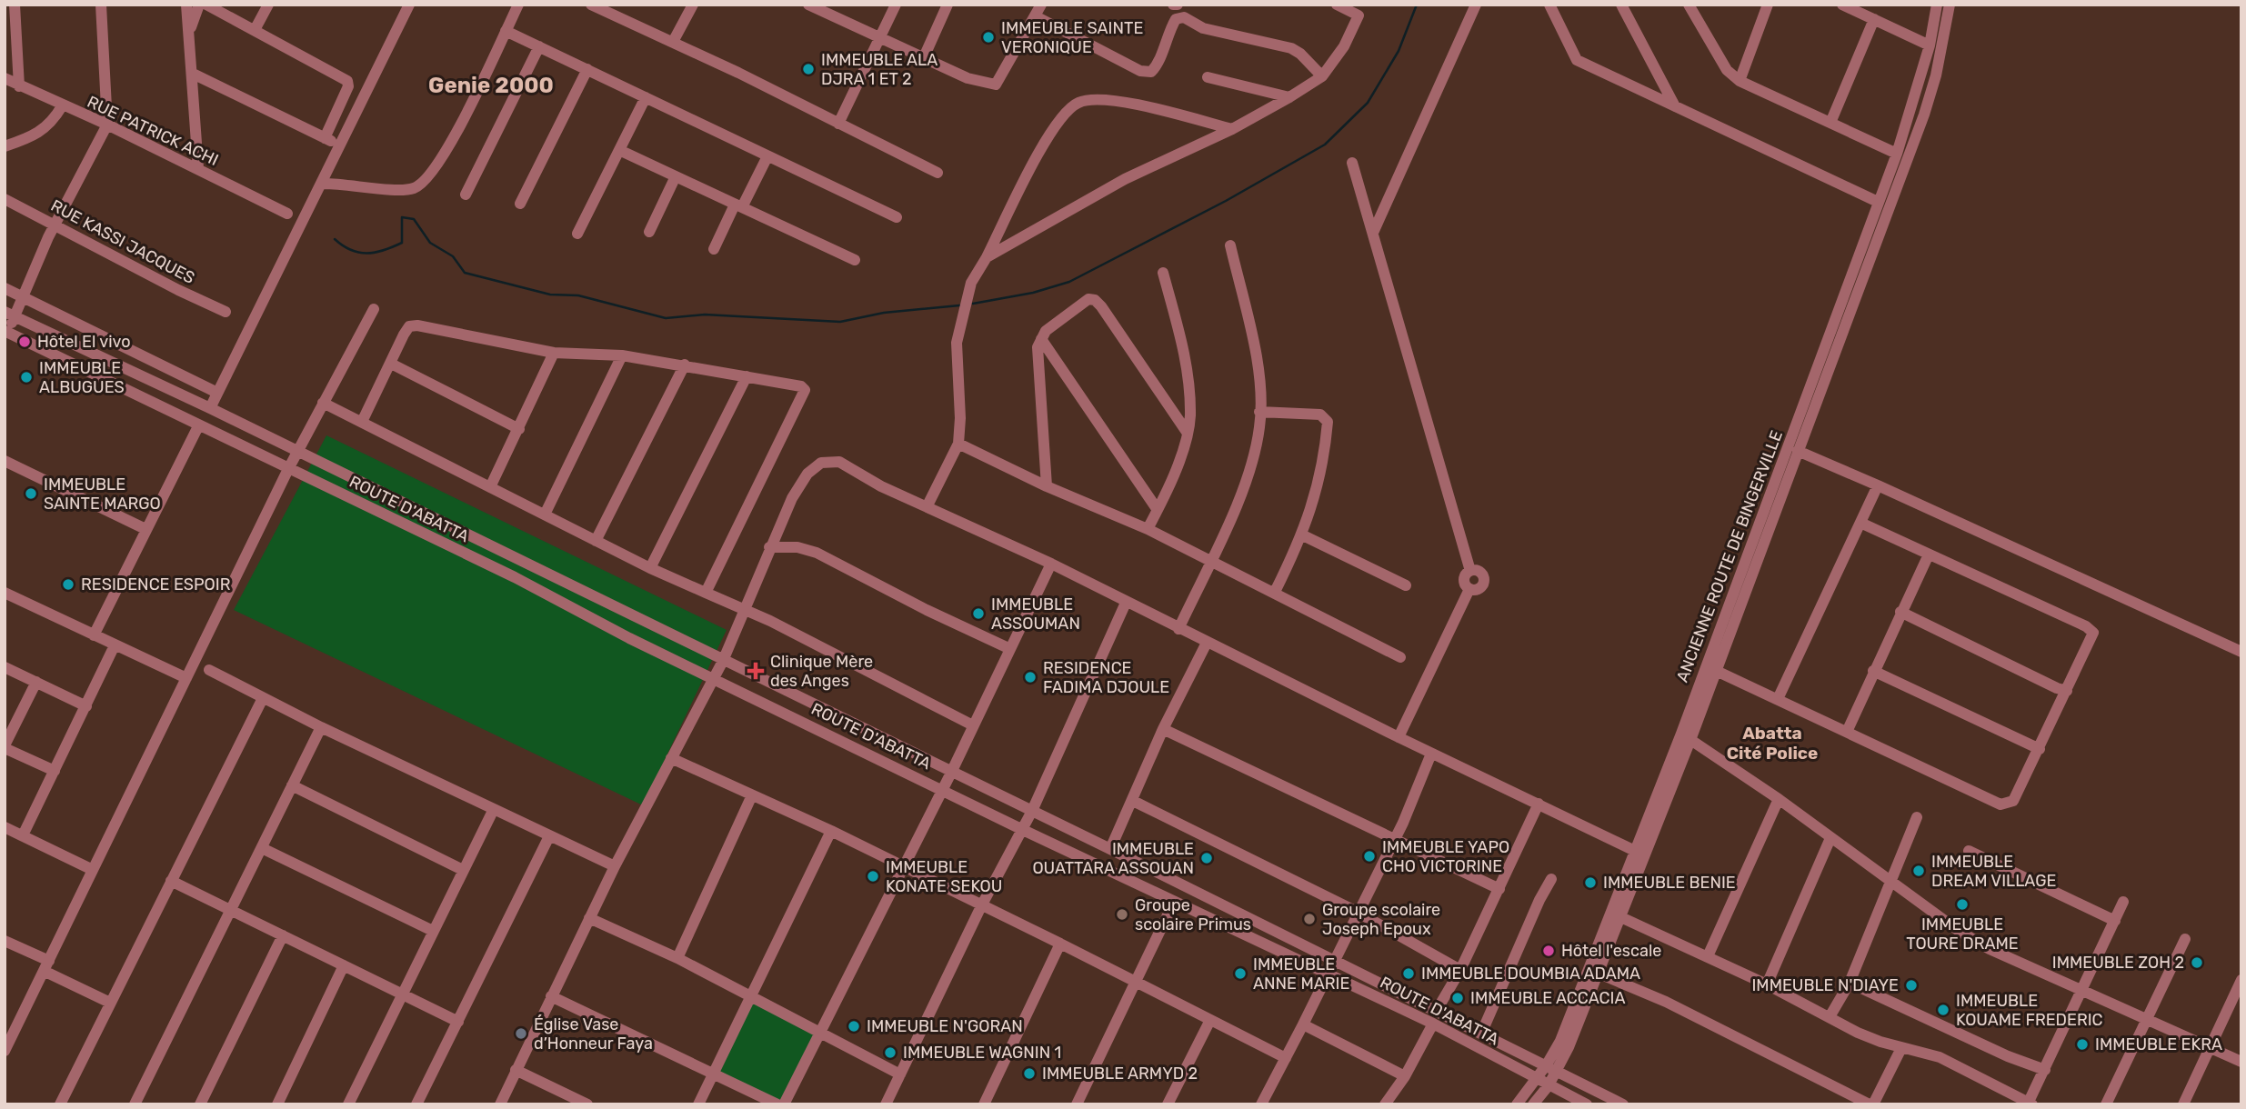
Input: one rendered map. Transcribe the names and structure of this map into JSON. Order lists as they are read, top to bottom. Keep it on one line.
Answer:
{"streets":{"street":["RUE PATRICK ACHI","RUE KASSI JACQUES","ROUTE D'ABATTA","ANCIENNE ROUTE DE BINGERVILLE"]},"crossings":[["ROUTE D'ABATTA","ANCIENNE ROUTE DE BINGERVILLE"]],"districts":["Genie 2000","Abatta Cité Police"],"places":{"other":["IMMEUBLE SAINTE VERONIQUE","IMMEUBLE ALA DJRA 1 ET 2","Hôtel El vivo","IMMEUBLE ALBUGUES","IMMEUBLE SAINTE MARGO","RESIDENCE ESPOIR","IMMEUBLE ASSOUMAN","RESIDENCE FADIMA DJOULE","IMMEUBLE YAPO CHO VICTORINE","IMMEUBLE OUATTARA ASSOUAN","IMMEUBLE DREAM VILLAGE","IMMEUBLE KONATE SEKOU","IMMEUBLE BENIE","IMMEUBLE TOURE DRAME","Groupe scolaire Primus","Groupe scolaire Joseph Epoux","Hôtel l'escale","IMMEUBLE ZOH 2","IMMEUBLE ANNE MARIE","IMMEUBLE DOUMBIA ADAMA","IMMEUBLE N'DIAYE","IMMEUBLE ACCACIA","IMMEUBLE KOUAME FREDERIC","IMMEUBLE N'GORAN","Église Vase d’Honneur Faya","IMMEUBLE EKRA","IMMEUBLE WAGNIN 1","IMMEUBLE ARMYD 2"],"health":["Clinique Mère des Anges"]}}
